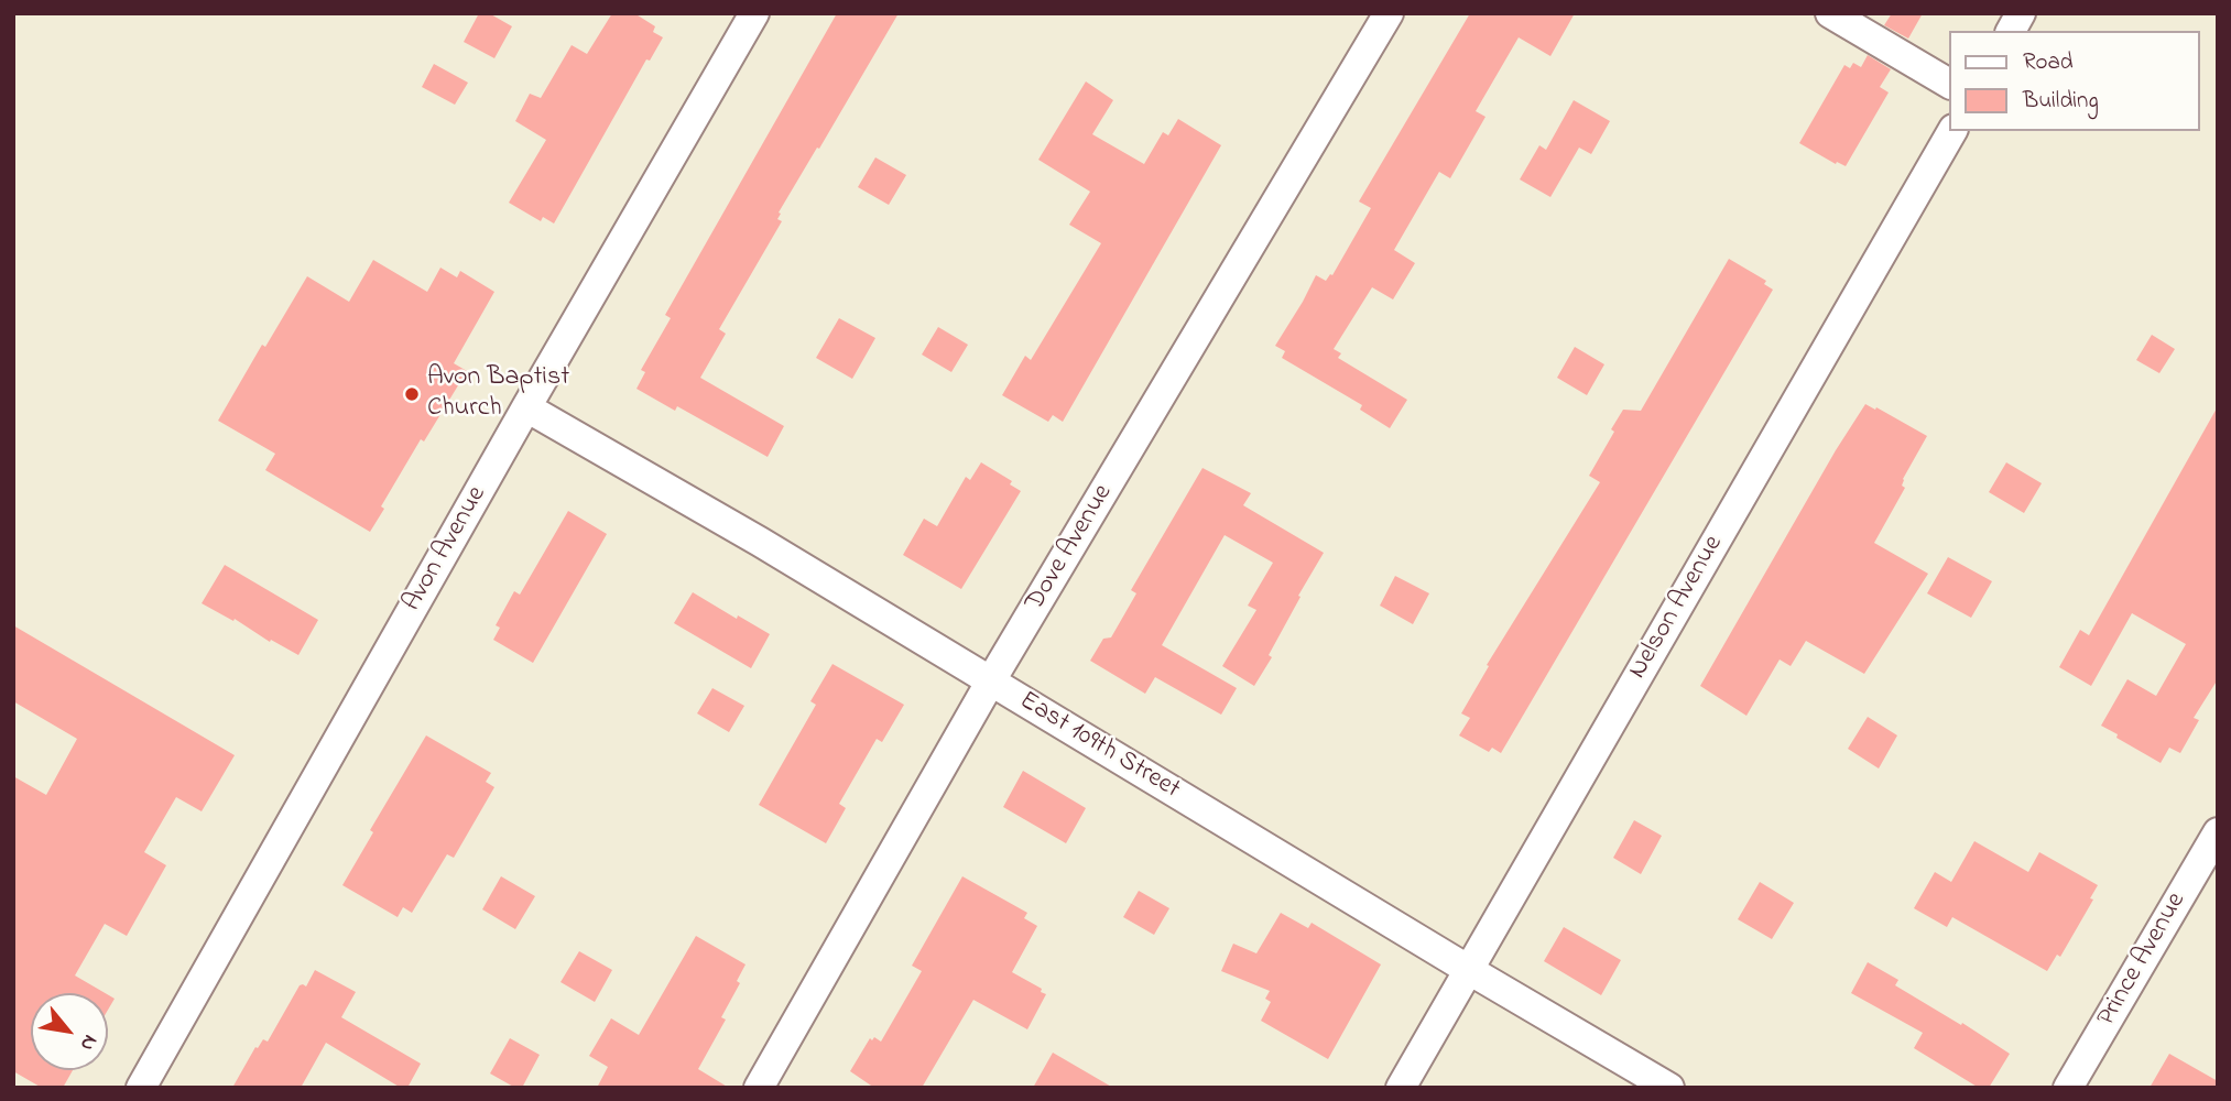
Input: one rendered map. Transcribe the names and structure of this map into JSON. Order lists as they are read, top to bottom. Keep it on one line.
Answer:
{"streets":{"street":["Dove Avenue","Avon Avenue","Nelson Avenue","East 109th Street","Prince Avenue"]},"crossings":[["Dove Avenue","East 109th Street"],["Avon Avenue","East 109th Street"],["Nelson Avenue","East 109th Street"]],"places":["Avon Baptist Church"],"legend":["Road","Building"],"north":"bottom right"}
